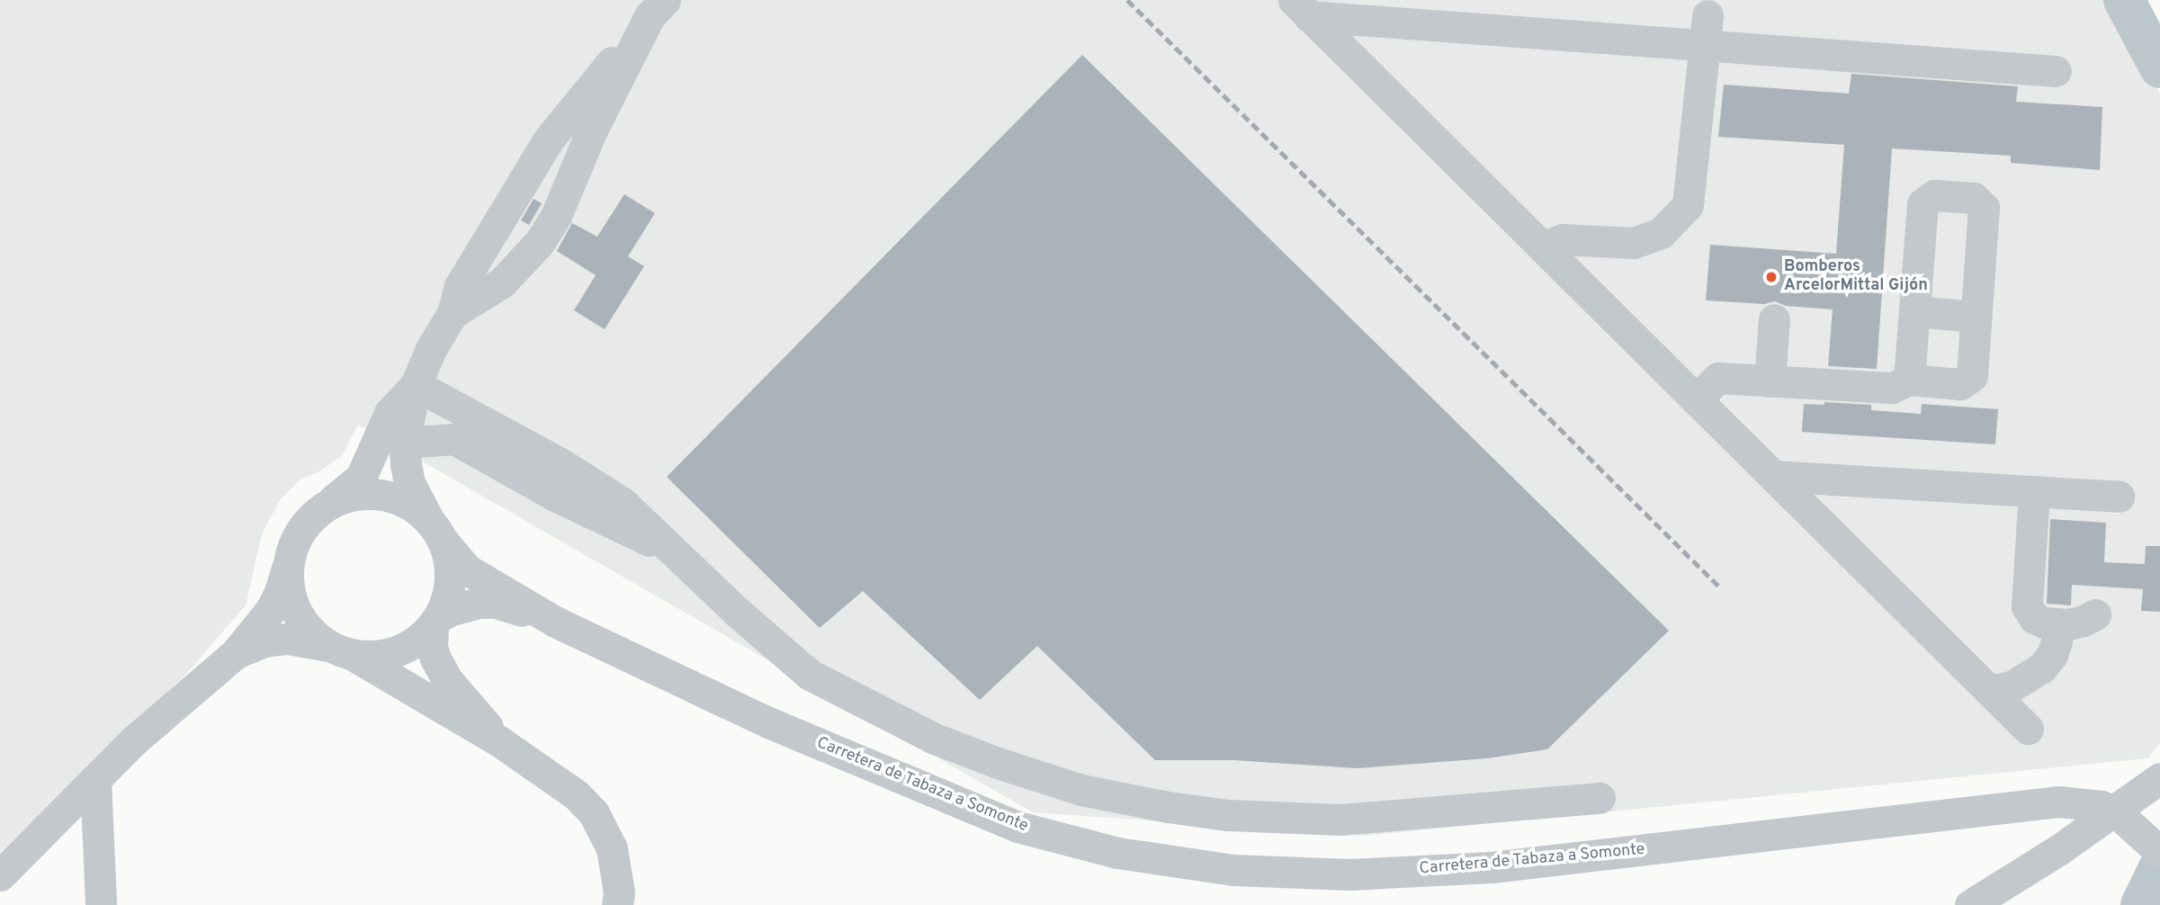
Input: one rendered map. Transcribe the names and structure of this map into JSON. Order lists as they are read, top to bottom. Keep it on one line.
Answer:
{"streets":{"street":["Carretera de Tabaza a Somonte"]},"places":["Bomberos ArcelorMittal Gijón"]}
